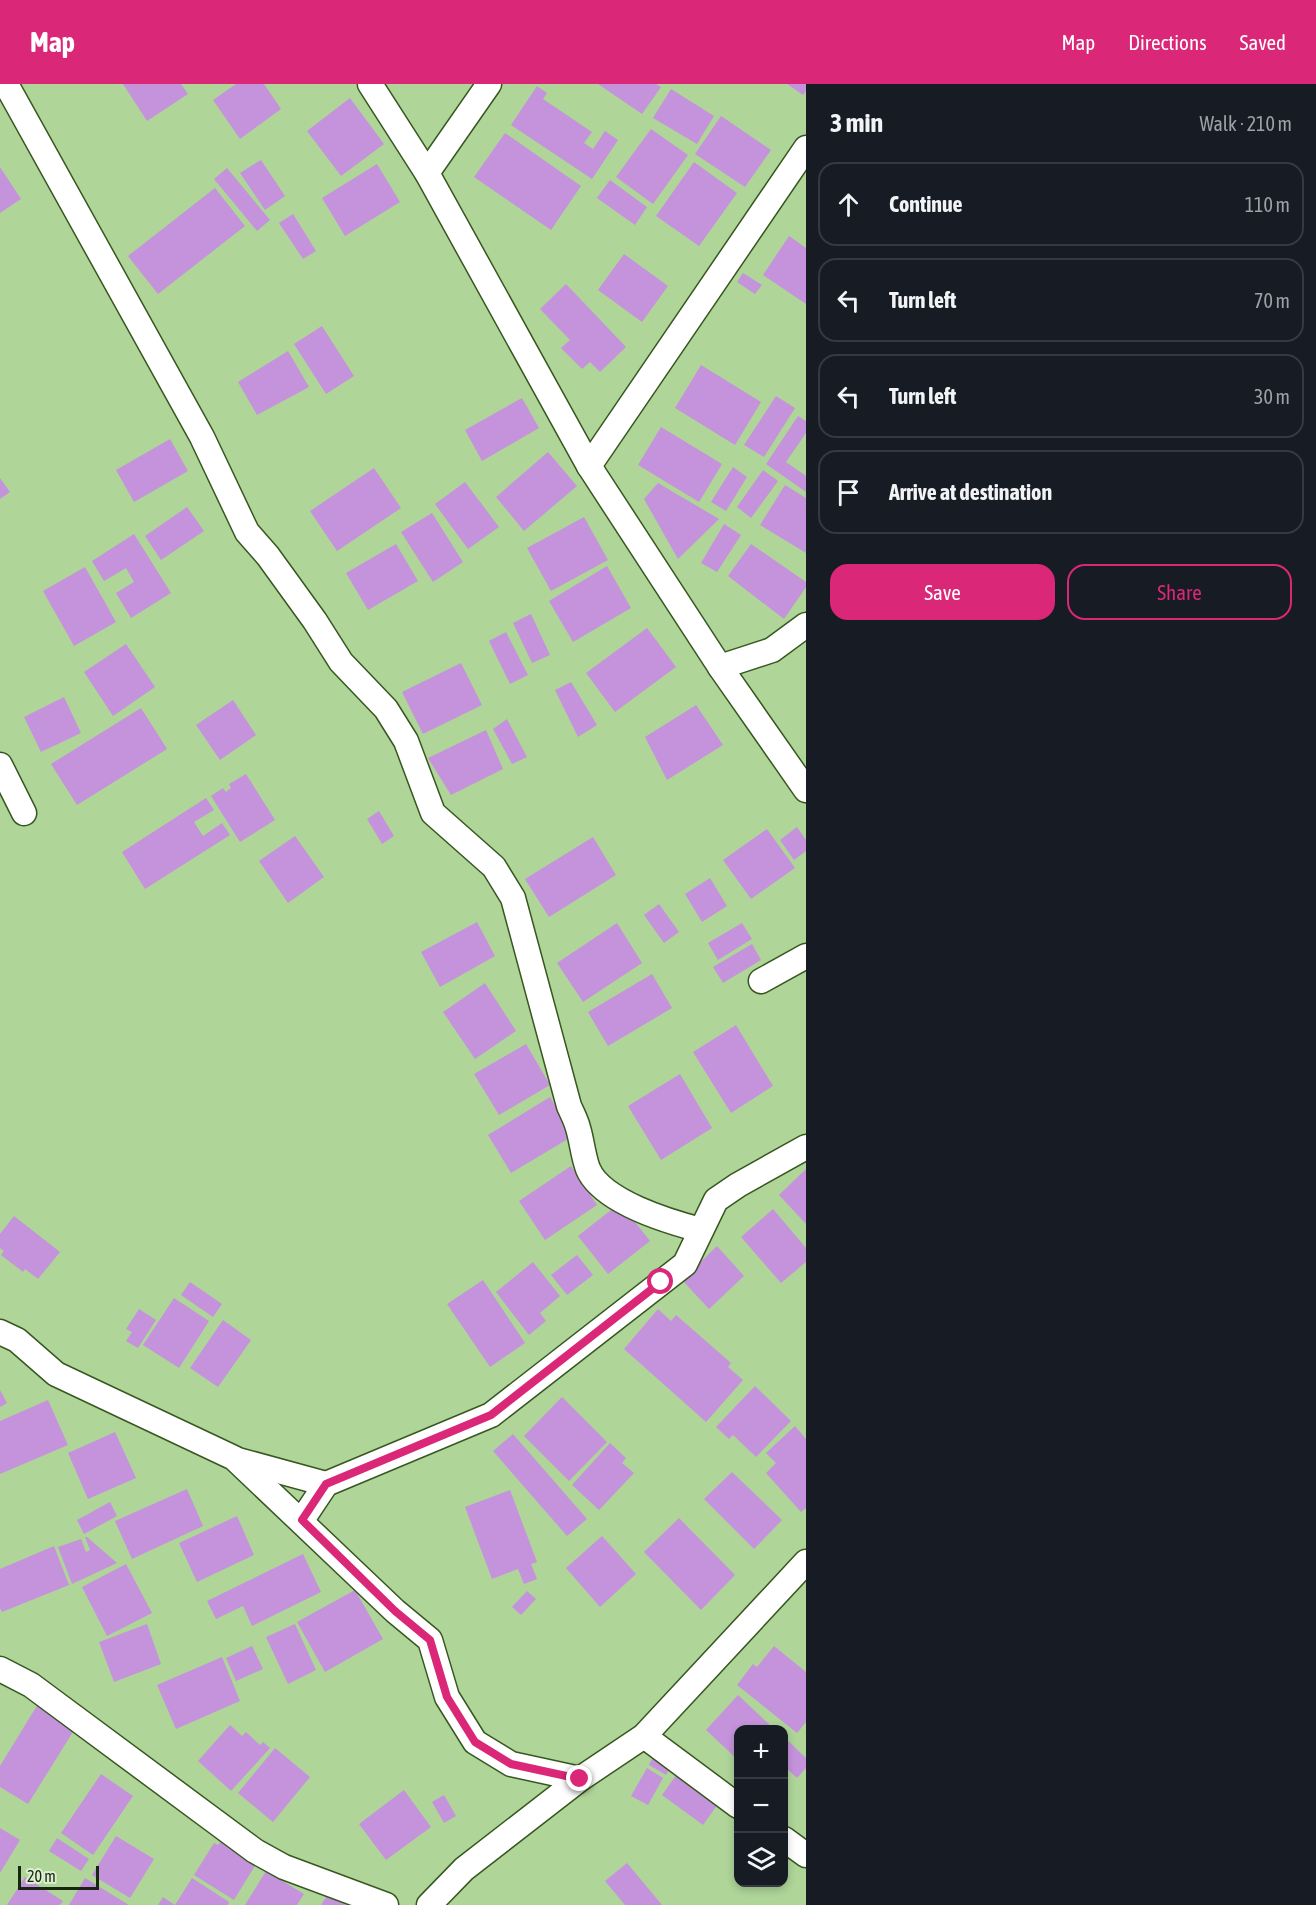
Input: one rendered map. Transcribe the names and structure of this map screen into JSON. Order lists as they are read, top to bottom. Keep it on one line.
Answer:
{"scale_bar":"20 m","page":{"header":"Map","nav":["Map","Directions","Saved"],"heading":["3 min","Walk · 210 m"],"list":[["Continue","110 m"],["Turn left","70 m"],["Turn left","30 m"],"Arrive at destination"],"buttons":["Save","Share"],"map_buttons":["+","−"],"scale":"20 m"}}
